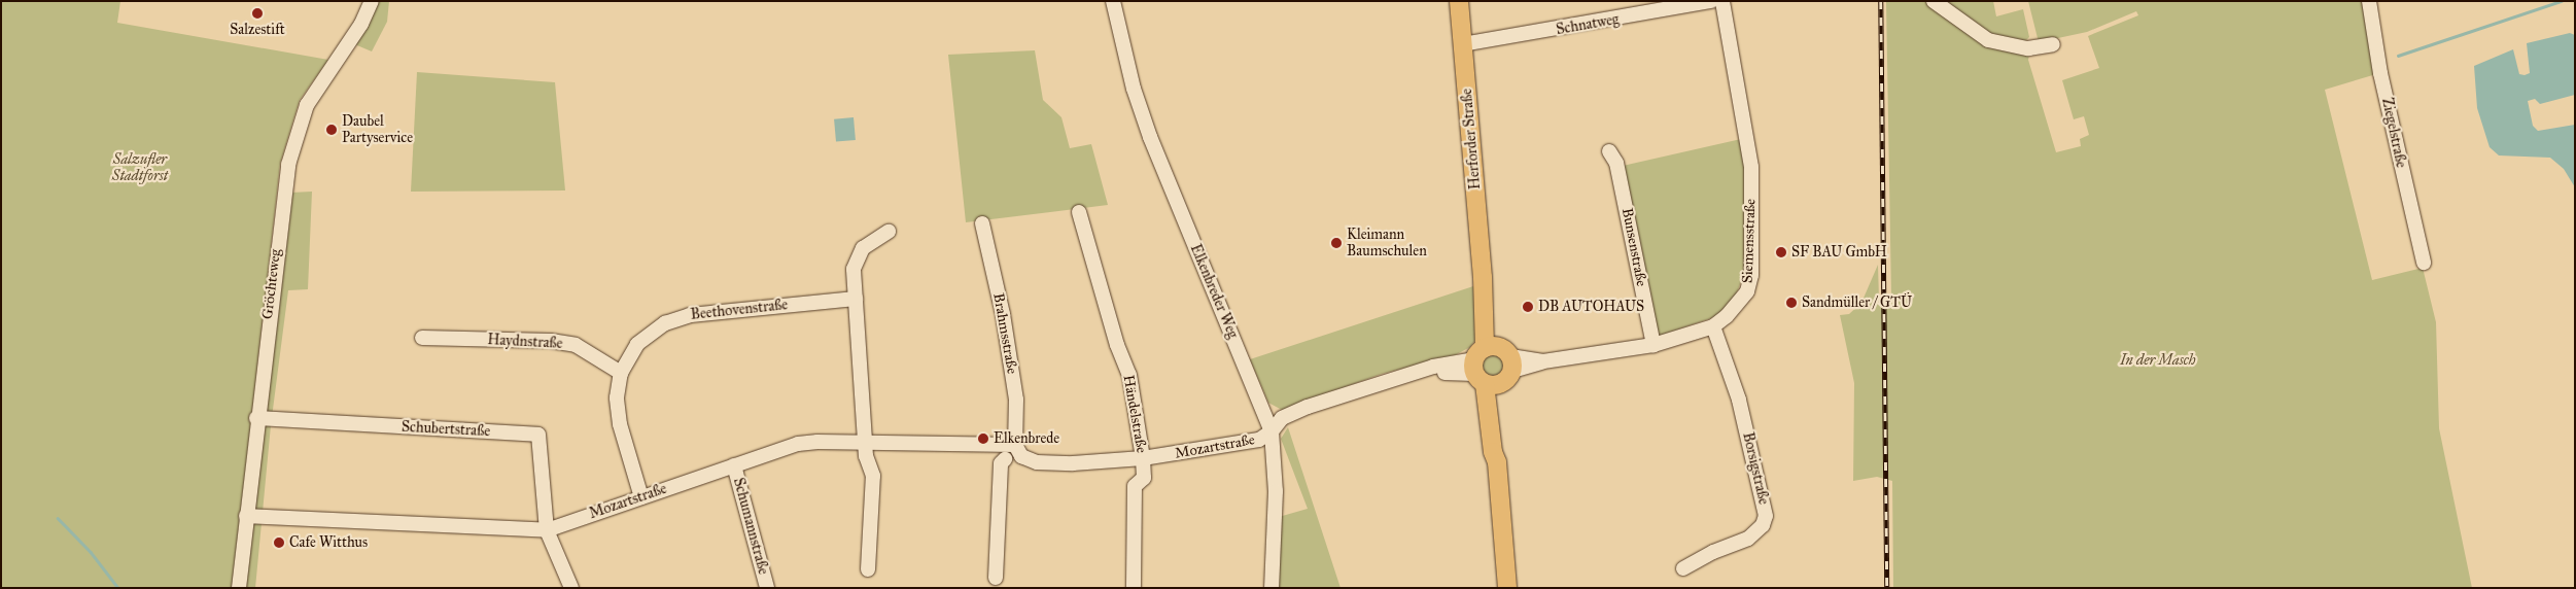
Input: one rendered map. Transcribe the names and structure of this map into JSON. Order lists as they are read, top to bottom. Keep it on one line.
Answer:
{"streets":{"main road":["Herforder Straße"],"street":["Schnatweg","Ziegelstraße","Siemensstraße","Bunsenstraße","Gröchteweg","Elkenbreder Weg","Beethovenstraße","Brahmsstraße","Haydnstraße","Händelstraße","Schubertstraße","Mozartstraße","Borsigstraße","Schumannstraße"]},"crossings":[["Schnatweg","Herforder Straße"],["Herforder Straße","Siemensstraße"],["Herforder Straße","Mozartstraße"],["Siemensstraße","Bunsenstraße"],["Siemensstraße","Mozartstraße"],["Siemensstraße","Borsigstraße"],["Gröchteweg","Schubertstraße"],["Gröchteweg","Mozartstraße"],["Elkenbreder Weg","Mozartstraße"],["Beethovenstraße","Haydnstraße"],["Beethovenstraße","Mozartstraße"],["Brahmsstraße","Mozartstraße"],["Händelstraße","Mozartstraße"],["Schubertstraße","Mozartstraße"],["Mozartstraße","Schumannstraße"]],"parks":["Salzufler Stadtforst","In der Masch"],"places":["Salzestift","Daubel Partyservice","Kleimann Baumschulen","SF BAU GmbH","Sandmüller / GTÜ","DB AUTOHAUS","Elkenbrede","Cafe Witthus"]}
